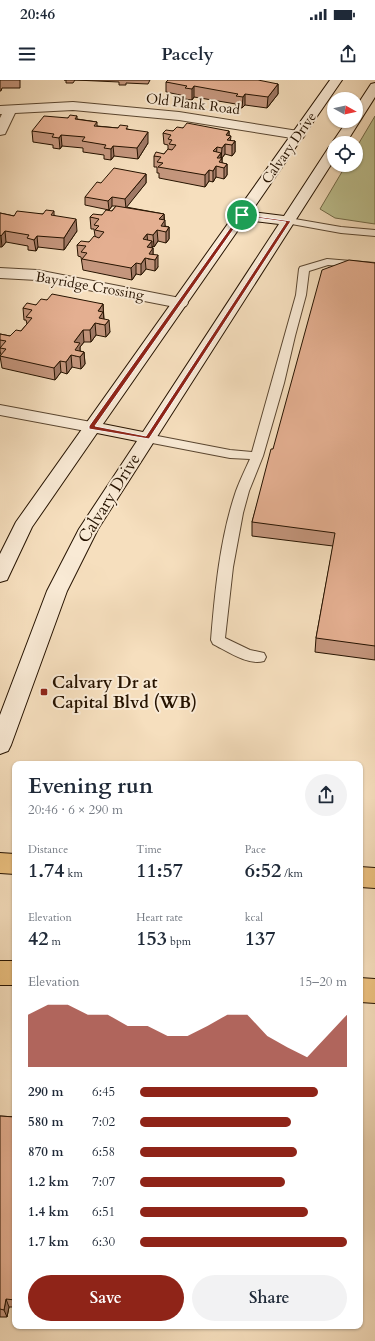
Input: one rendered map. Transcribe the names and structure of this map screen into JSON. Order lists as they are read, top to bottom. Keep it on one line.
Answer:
{"streets":{"street":["Old Plank Road","Calvary Drive","Bayridge Crossing"]},"crossings":[["Old Plank Road","Calvary Drive"],["Calvary Drive","Bayridge Crossing"]],"places":{"transit":["Calvary Dr at Capital Blvd (WB)"]},"north":"right","page":{"status":"20:46","header":"Pacely","heading":["Evening run","20:46 · 6 × 290 m"],"stats":[["Distance","1.74 km"],["Time","11:57"],["Pace","6:52 /km"],["Elevation","42 m"],["Heart rate","153 bpm"],["kcal","137"]],"chart":["Elevation","15–20 m"],"list":[{"name":"290 m","note":"6:45"},{"name":"580 m","note":"7:02"},{"name":"870 m","note":"6:58"},{"name":"1.2 km","note":"7:07"},{"name":"1.4 km","note":"6:51"},{"name":"1.7 km","note":"6:30"}],"buttons":["Save","Share"]}}
